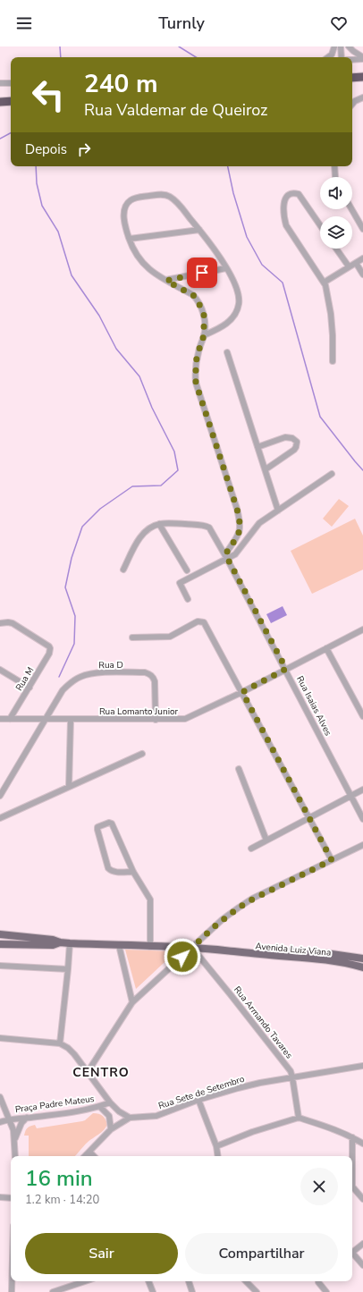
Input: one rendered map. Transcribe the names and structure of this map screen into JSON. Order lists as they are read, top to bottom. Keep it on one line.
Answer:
{"streets":{"main road":["Avenida Luiz Viana"],"street":["Rua D","Rua M","Rua Isaias Alves","Rua Lomanto Junior","Rua Armando Tavares","Rua Sete de Setembro","Praça Padre Mateus"]},"crossings":[["Rua D","Rua Lomanto Junior"],["Rua M","Rua Lomanto Junior"],["Rua Isaias Alves","Rua Lomanto Junior"],["Avenida Luiz Viana","Rua Armando Tavares"],["Rua Armando Tavares","Rua Sete de Setembro"],["Rua Sete de Setembro","Praça Padre Mateus"]],"districts":["CENTRO"],"page":{"header":"Turnly","turn":["240 m","Rua Valdemar de Queiroz"],"then":"Depois","heading":["16 min","1.2 km · 14:20"],"buttons":["Sair","Compartilhar"]}}
